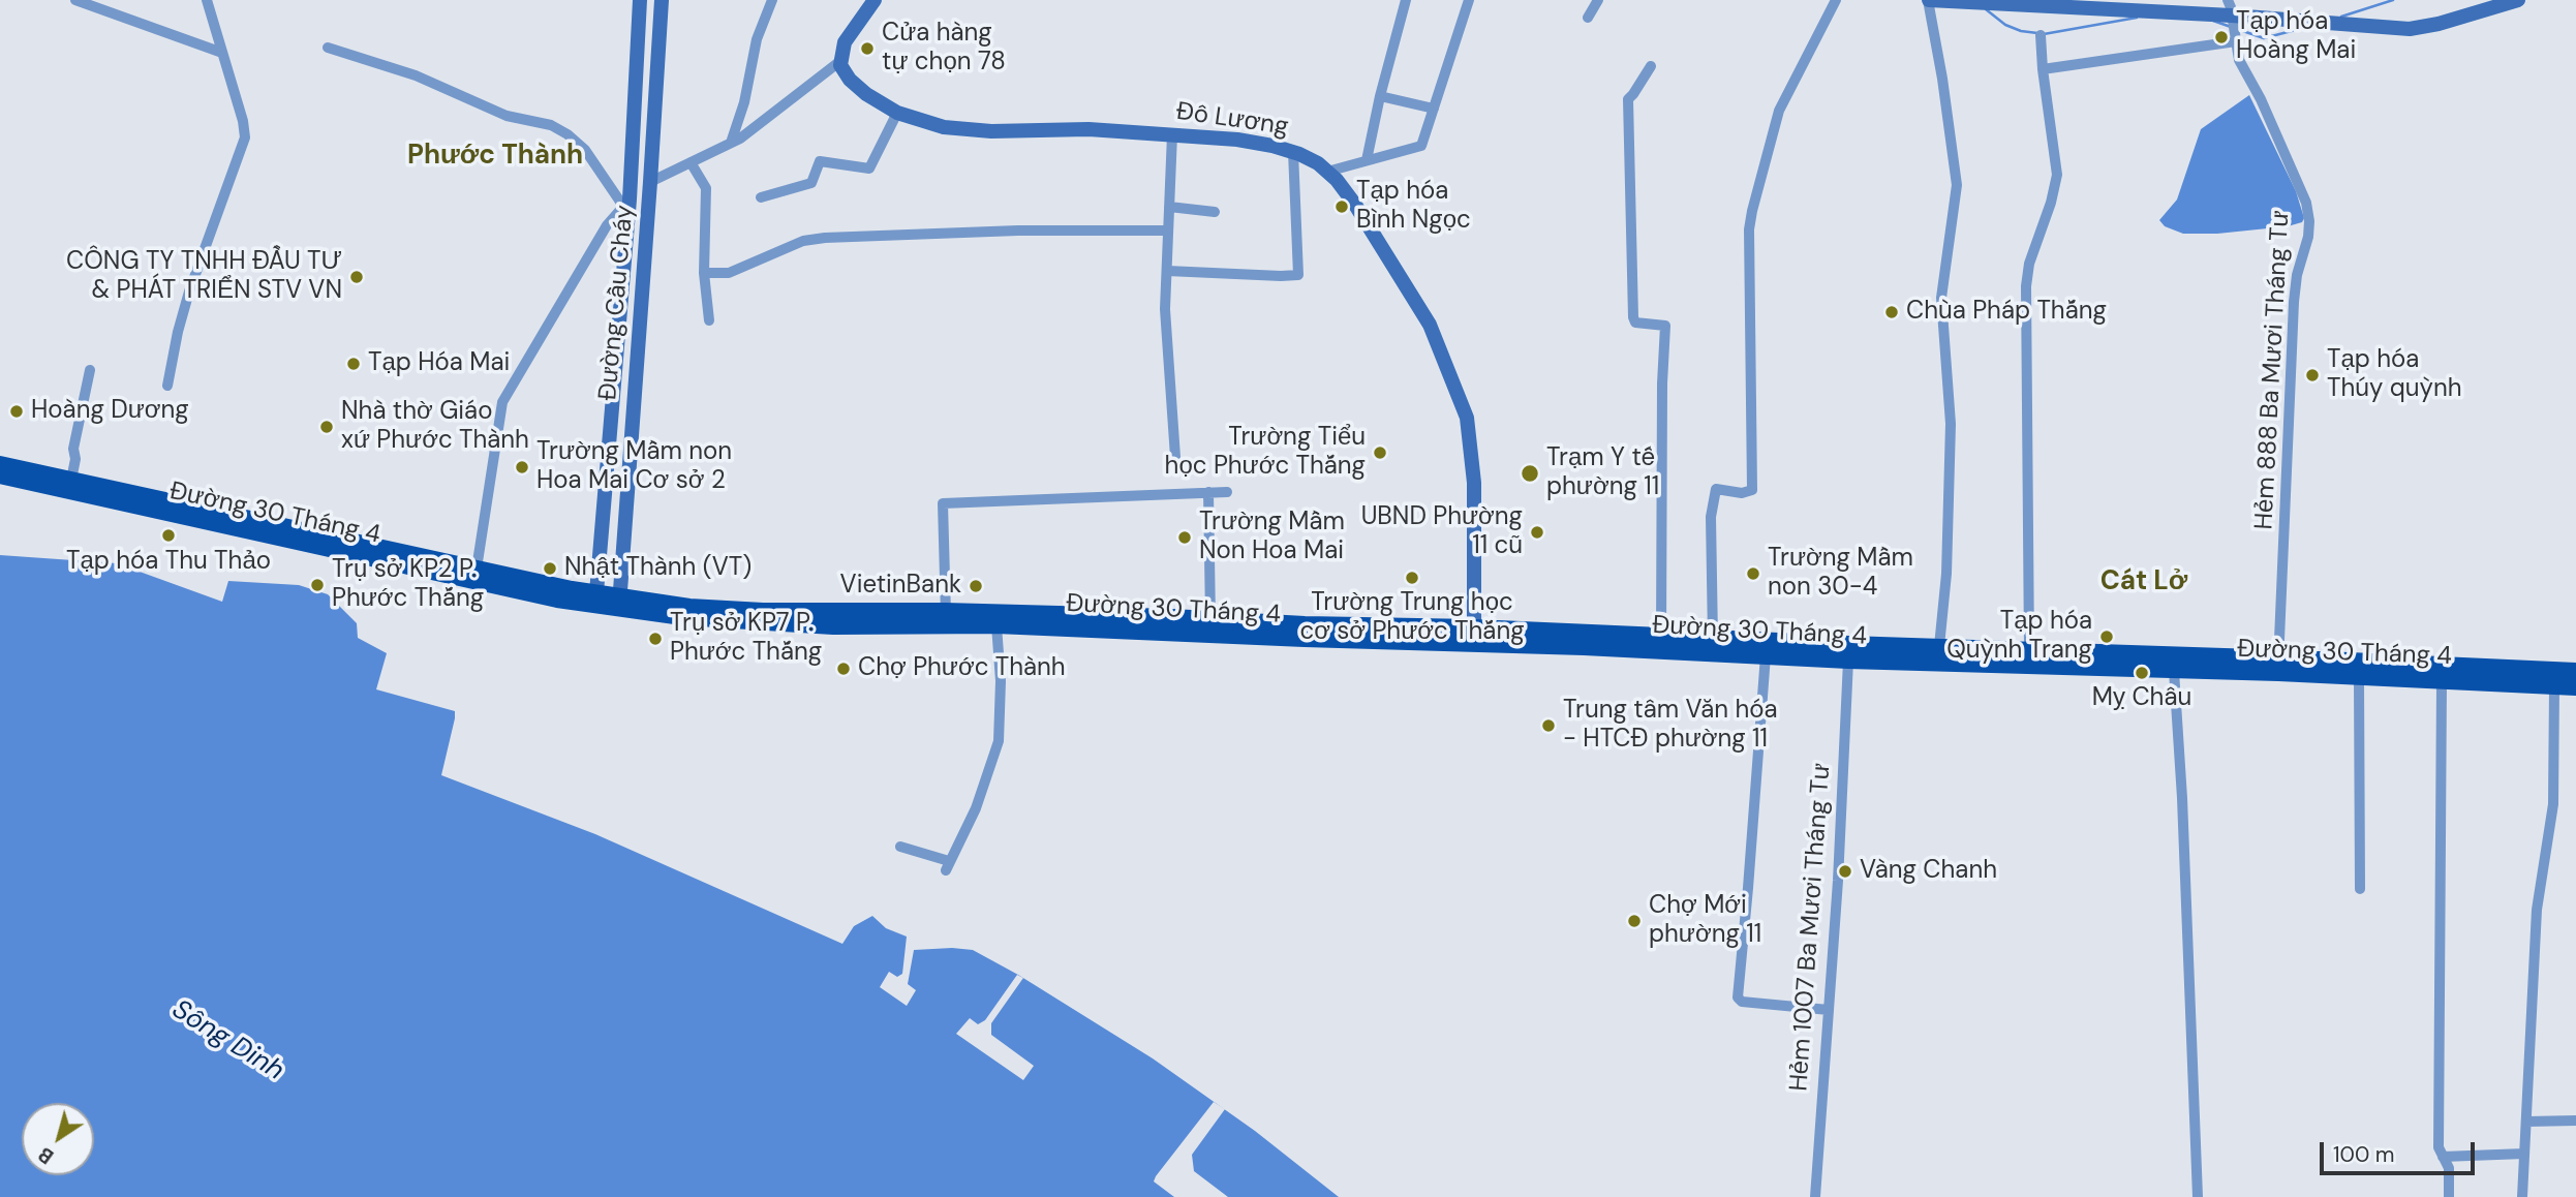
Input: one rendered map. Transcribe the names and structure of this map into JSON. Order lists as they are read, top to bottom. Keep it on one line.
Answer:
{"streets":{"main road":["Đường 30 Tháng 4"],"street":["Đô Lương","Đường Cầu Cháy","Hẻm 888 Ba Mươi Tháng Tư","Hẻm 1007 Ba Mươi Tháng Tư"]},"crossings":[["Đô Lương","Đường 30 Tháng 4"],["Đường Cầu Cháy","Đường 30 Tháng 4"],["Hẻm 888 Ba Mươi Tháng Tư","Đường 30 Tháng 4"],["Đường 30 Tháng 4","Hẻm 1007 Ba Mươi Tháng Tư"]],"districts":["Phước Thành","Cát Lở"],"water":["Sông Dinh"],"places":["Tạp hóa Hoàng Mai","Cửa hàng tự chọn 78","Tạp hóa Bình Ngọc","CÔNG TY TNHH ĐẦU TƯ & PHÁT TRIỂN STV VN","Chùa Pháp Thắng","Tạp Hóa Mai","Tạp hóa Thúy quỳnh","Hoàng Dương","Nhà thờ Giáo xứ Phước Thành","Trường Tiểu học Phước Thắng","Trường Mầm non Hoa Mai Cơ sở 2","Trạm Y tế phường 11","UBND Phường 11 cũ","Tạp hóa Thu Thảo","Trường Mầm Non Hoa Mai","Nhật Thành (VT)","Trường Mầm non 30-4","Trường Trung học cơ sở Phước Thắng","Trụ sở KP2 P. Phước Thắng","VietinBank","Tạp hóa Quỳnh Trang","Trụ sở KP7 P. Phước Thắng","Chợ Phước Thành","Mỵ Châu","Trung tâm Văn hóa - HTCĐ phường 11","Vàng Chanh","Chợ Mới phường 11"],"scale_bar":"100 m","north":"bottom left"}
